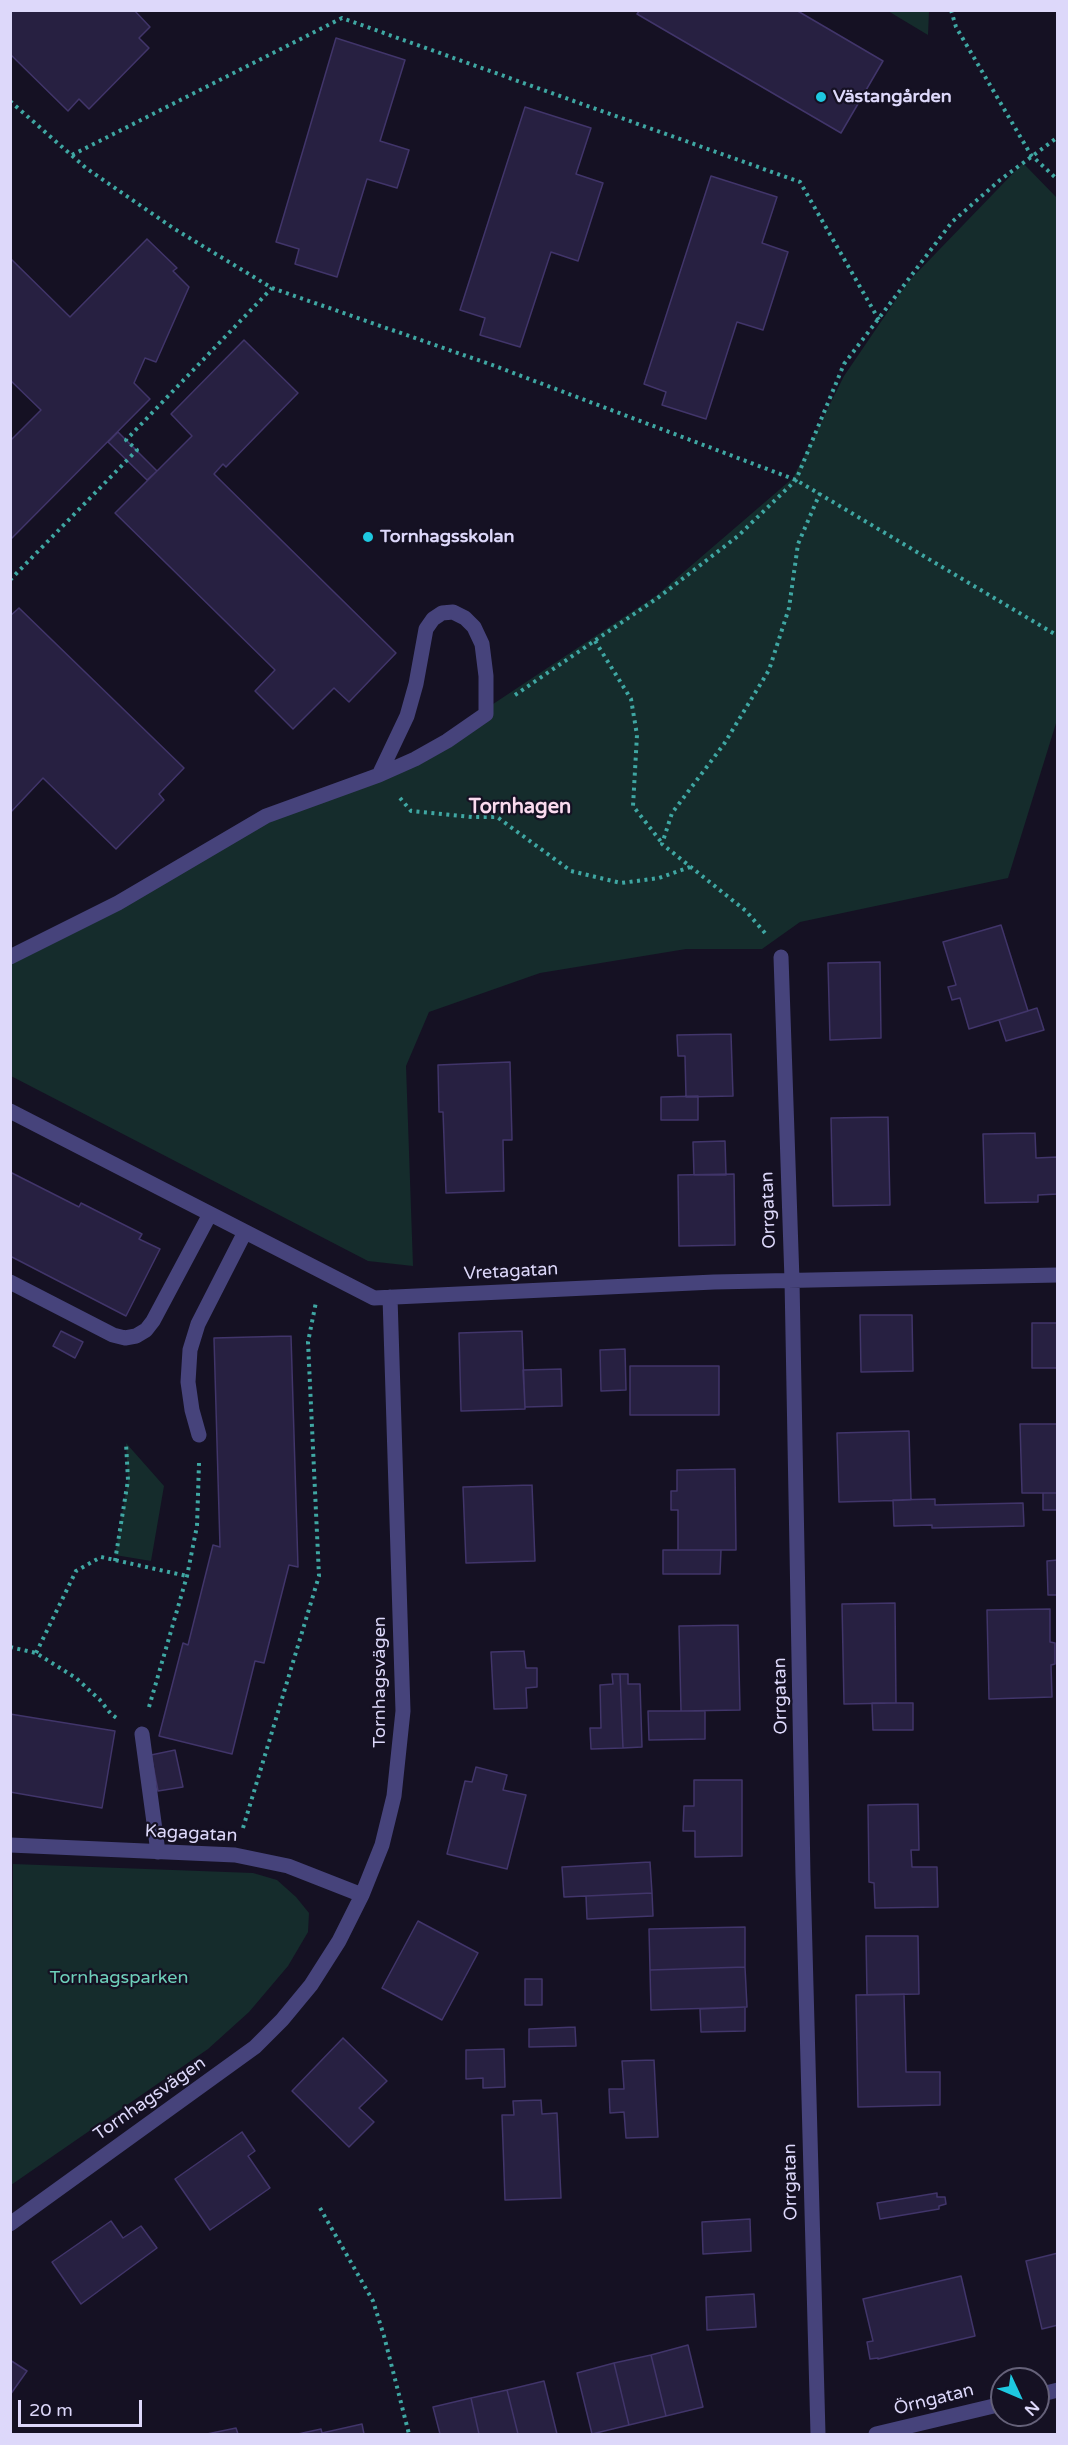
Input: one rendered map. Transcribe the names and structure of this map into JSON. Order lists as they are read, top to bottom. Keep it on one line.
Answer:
{"streets":{"street":["Orrgatan","Vretagatan","Tornhagsvägen","Kagagatan","Örngatan"]},"crossings":[["Orrgatan","Vretagatan"],["Vretagatan","Tornhagsvägen"],["Tornhagsvägen","Kagagatan"]],"districts":["Tornhagen"],"parks":["Tornhagsparken"],"places":["Västangården","Tornhagsskolan"],"scale_bar":"20 m","north":"bottom right"}
